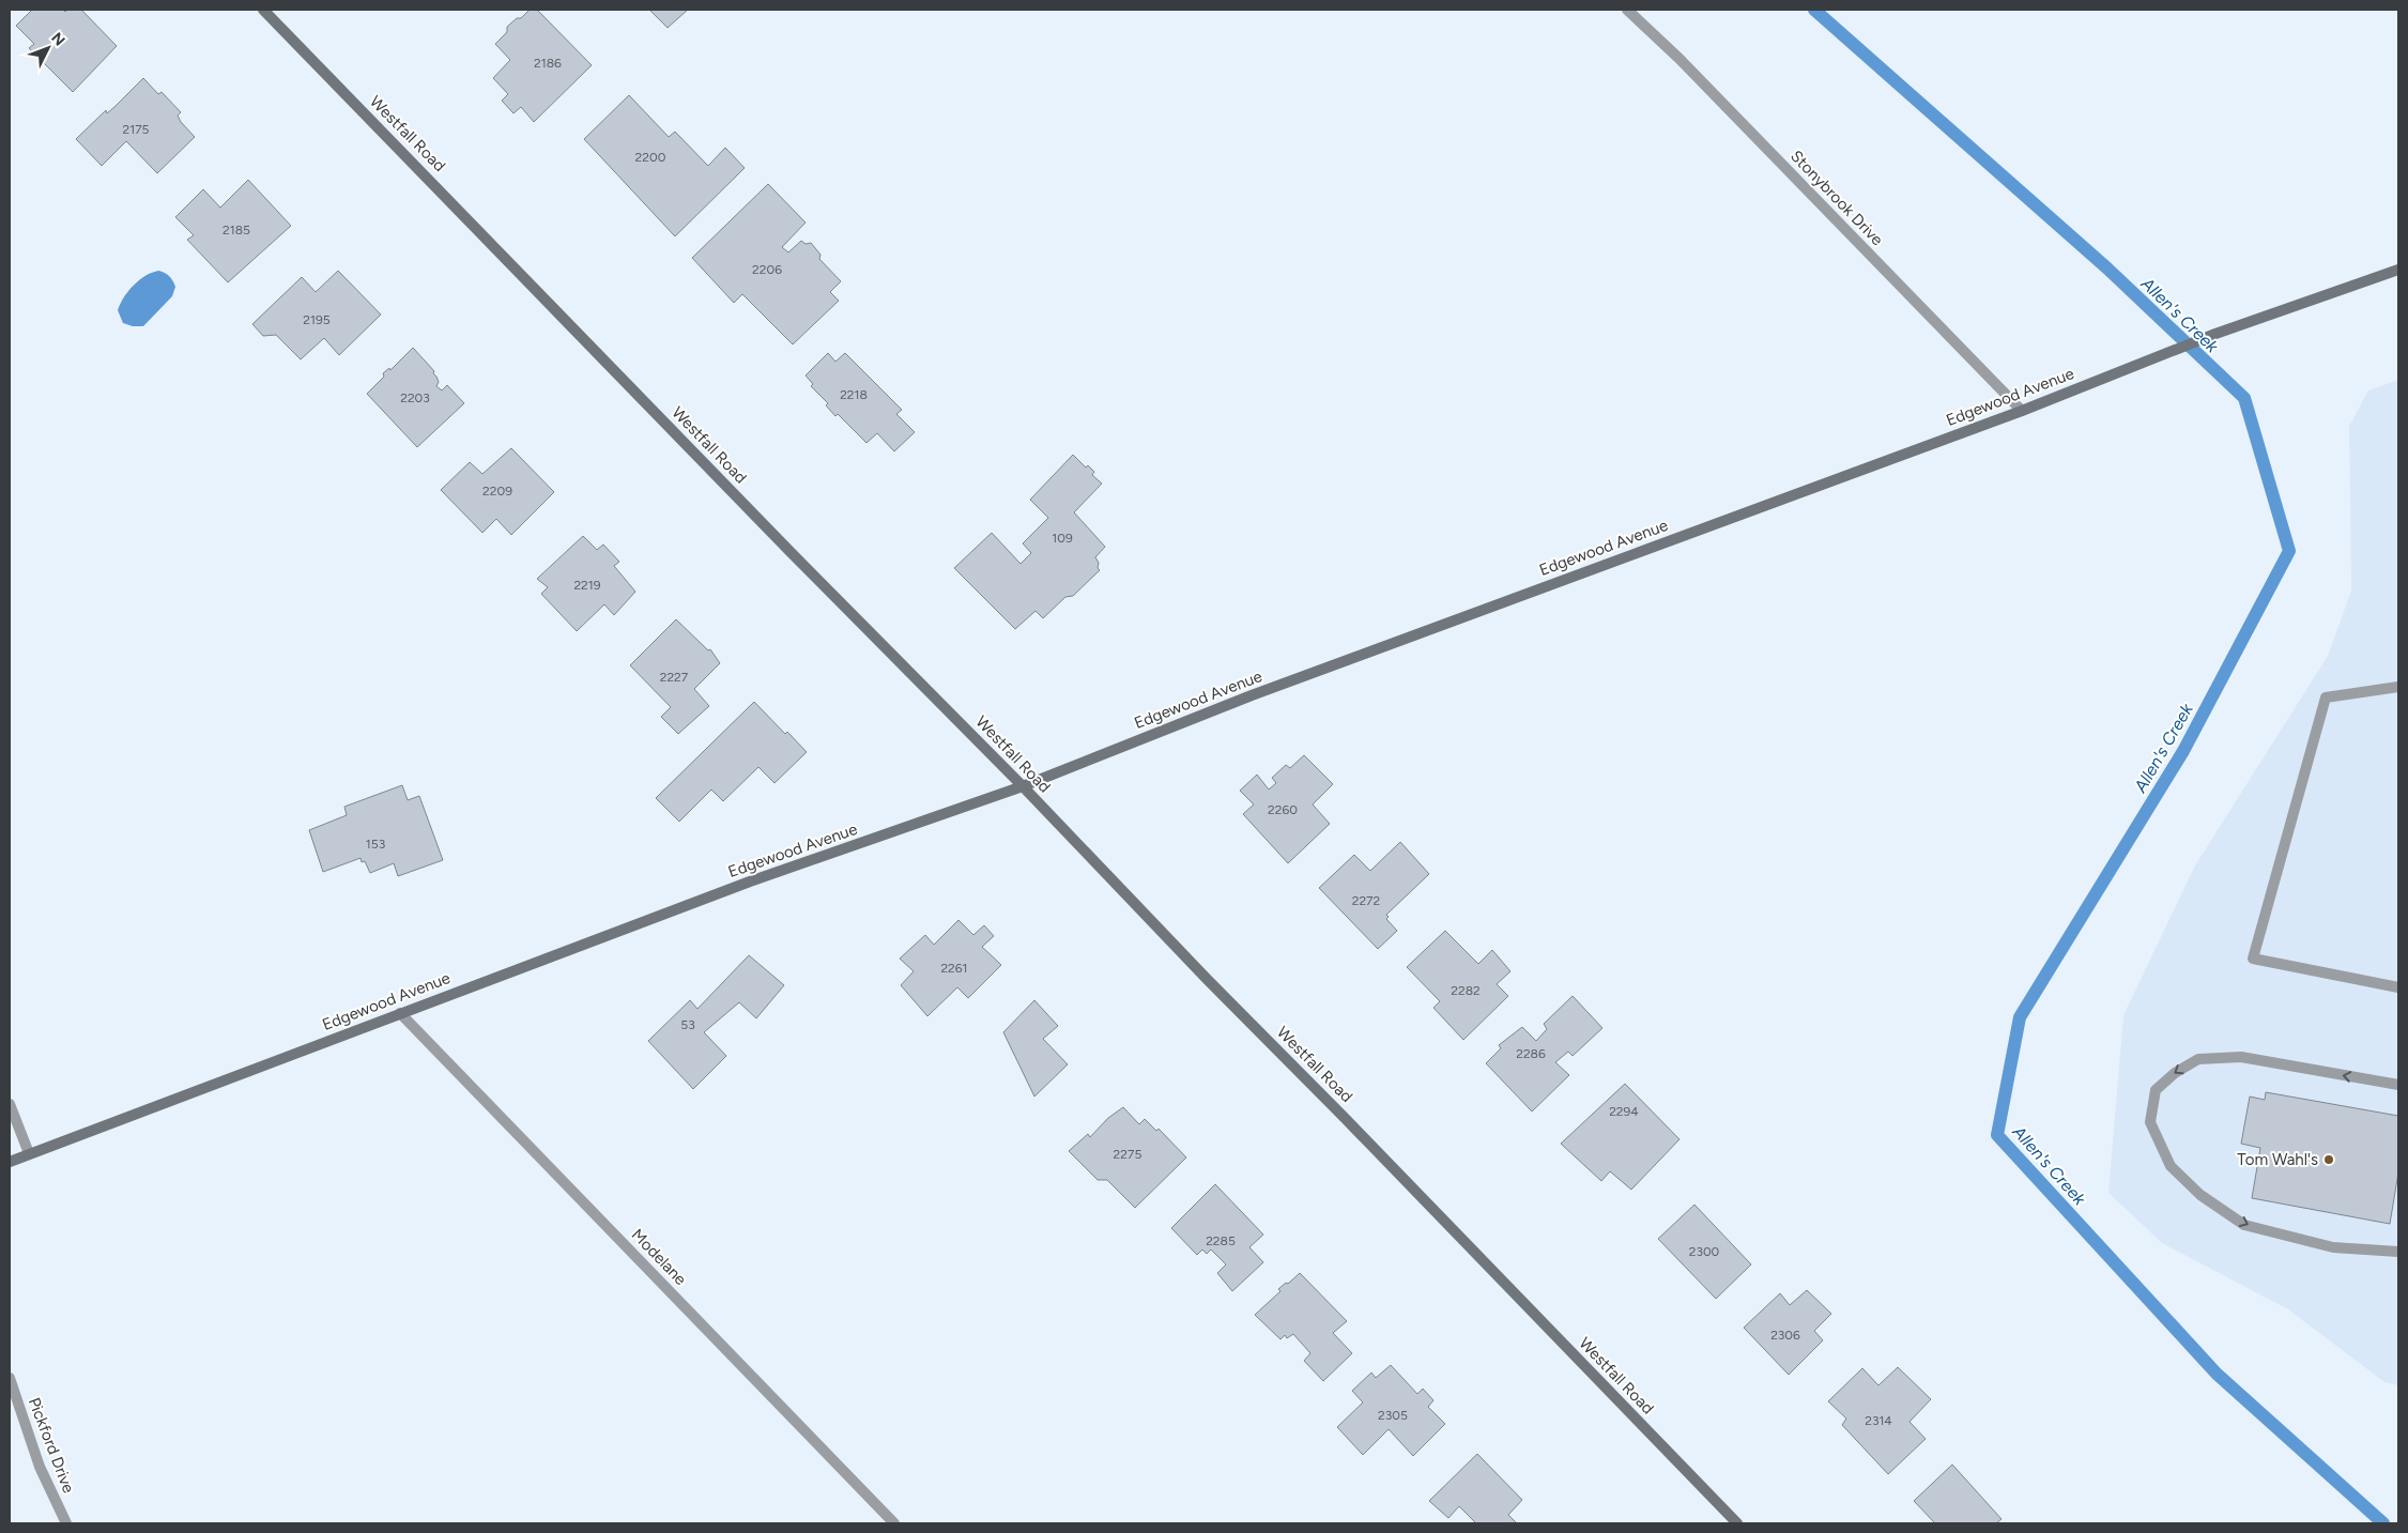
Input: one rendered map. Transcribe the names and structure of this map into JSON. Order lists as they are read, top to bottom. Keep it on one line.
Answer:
{"streets":{"street":["Westfall Road","Stonybrook Drive","Edgewood Avenue","Modelane","Pickford Drive"]},"crossings":[["Westfall Road","Edgewood Avenue"],["Stonybrook Drive","Edgewood Avenue"],["Edgewood Avenue","Modelane"]],"water":["Allen's Creek"],"places":["Tom Wahl's"],"house_numbers":["2186","2175","2200","2185","2206","2195","2218","2203","2209","109","2219","2227","2260","153","2272","2261","2282","53","2286","2294","2275","2285","2300","2306","2305","2314"],"north":"top right"}
